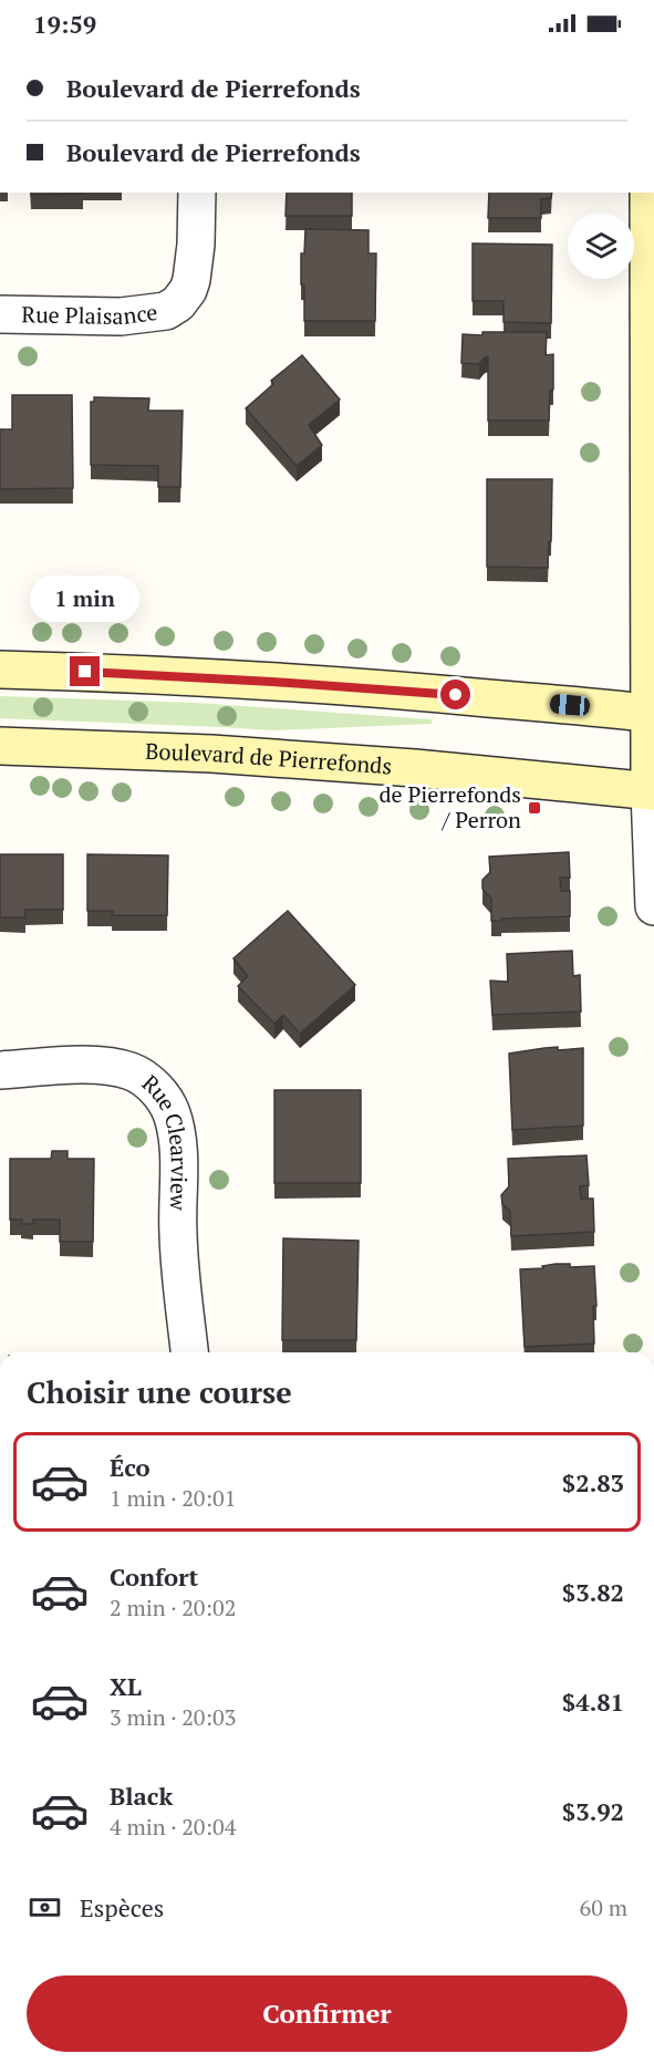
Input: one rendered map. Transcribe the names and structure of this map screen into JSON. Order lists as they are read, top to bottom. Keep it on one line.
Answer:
{"streets":{"main road":["Boulevard de Pierrefonds"],"street":["Rue Plaisance","Rue Clearview"]},"places":{"transit":["de Pierrefonds / Perron"]},"page":{"status":"19:59","banner":["Boulevard de Pierrefonds","Boulevard de Pierrefonds"],"bubble":"1 min","heading":"Choisir une course","list":[{"name":"Éco","note":"1 min · 20:01","value":"$2.83"},{"name":"Confort","note":"2 min · 20:02","value":"$3.82"},{"name":"XL","note":"3 min · 20:03","value":"$4.81"},{"name":"Black","note":"4 min · 20:04","value":"$3.92"}],"pay":["Espèces","60 m"],"buttons":"Confirmer"}}
